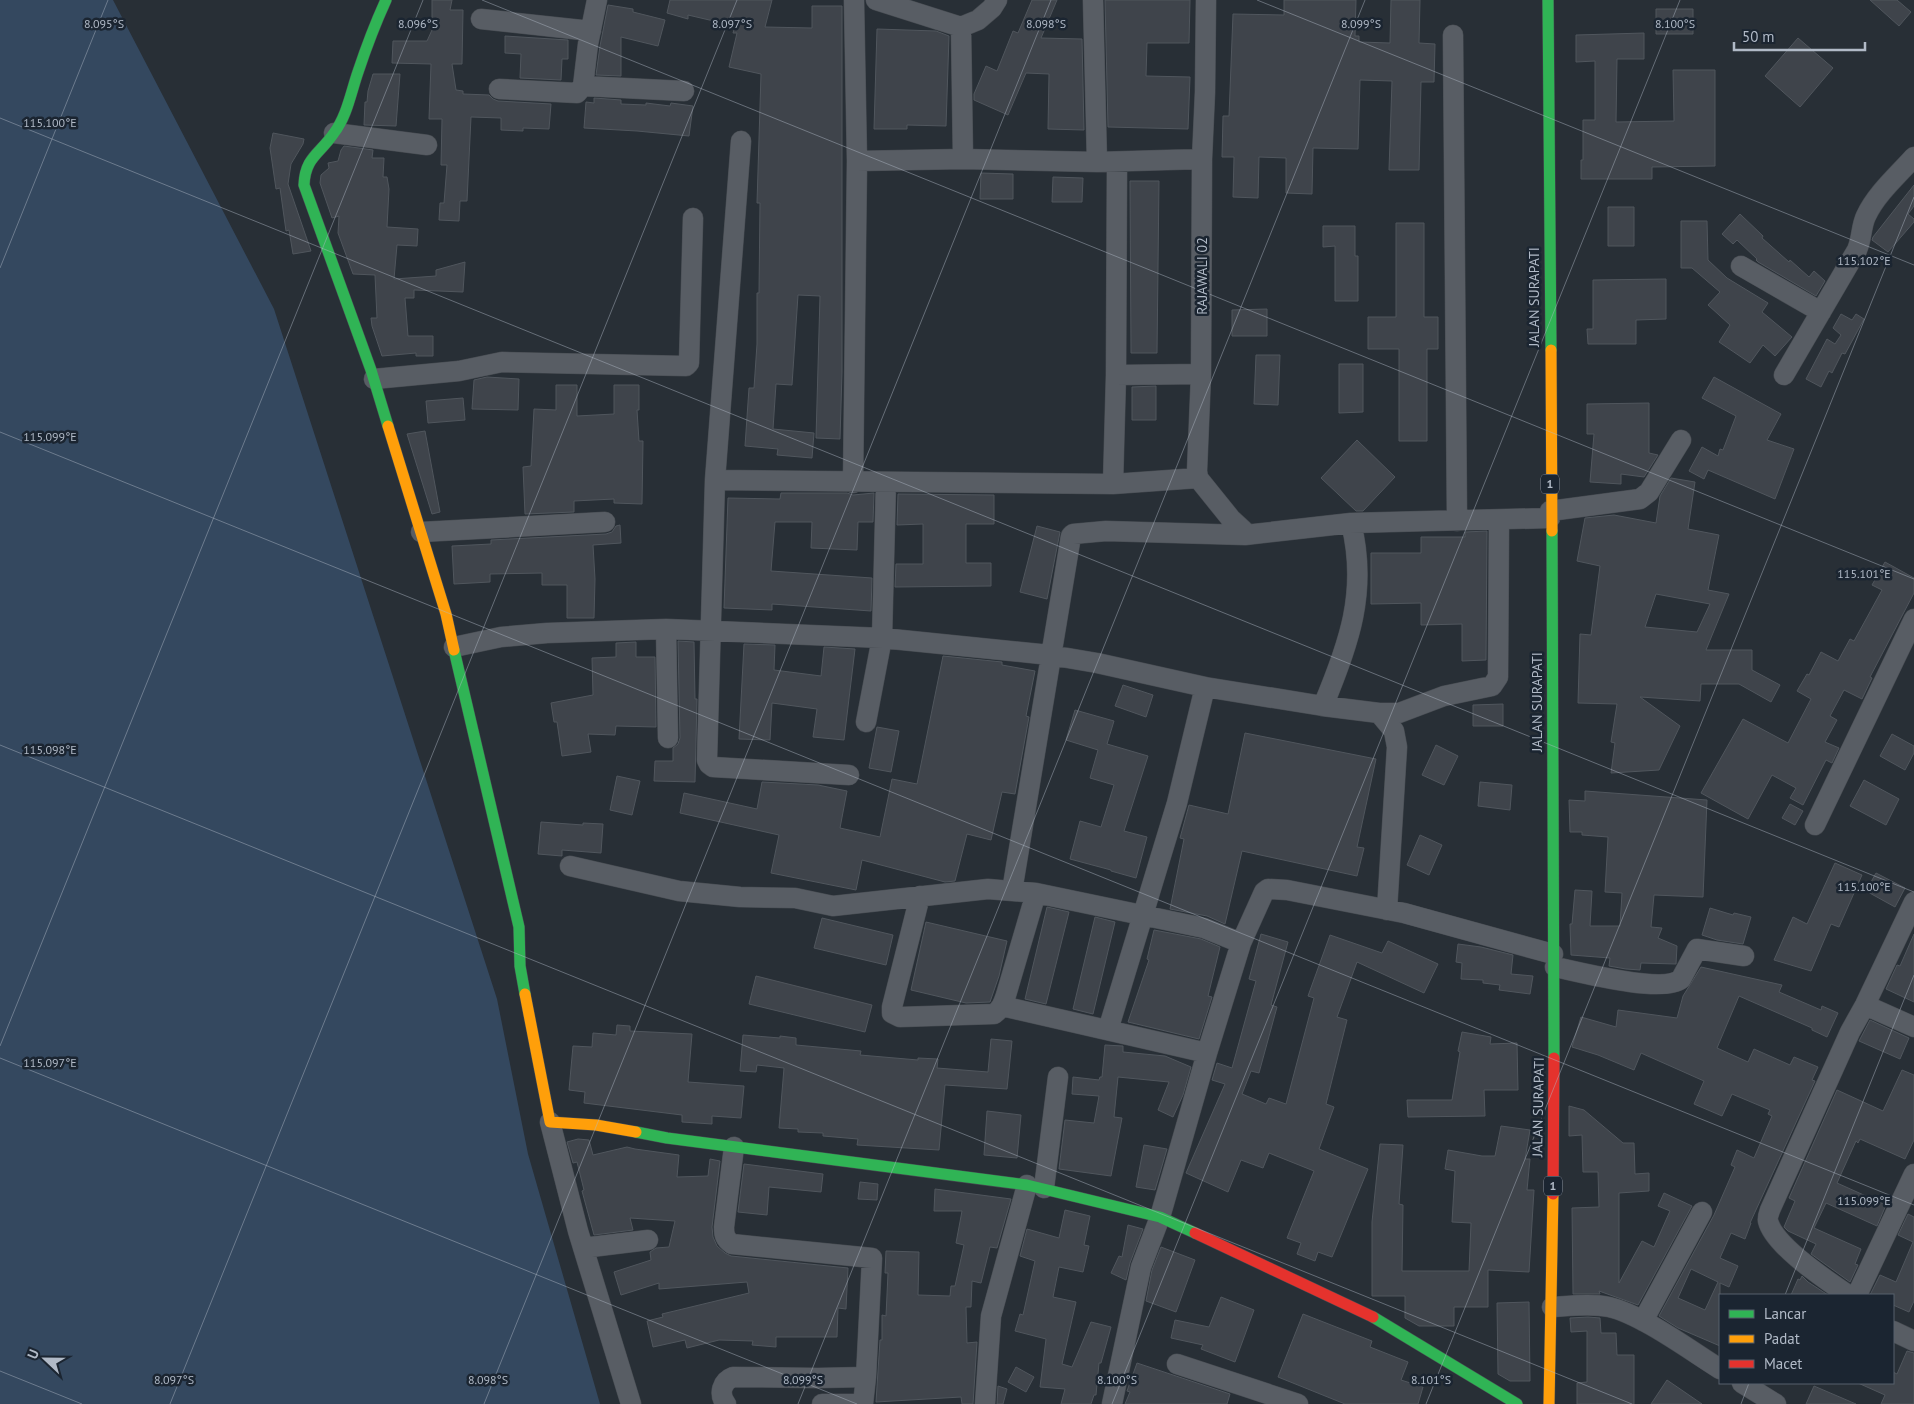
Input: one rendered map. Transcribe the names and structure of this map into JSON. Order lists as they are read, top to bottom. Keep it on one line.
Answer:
{"streets":{"main road":["JALAN SURAPATI","1"],"street":["RAJAWALI 02"]},"legend":["Lancar","Padat","Macet"],"scale_bar":"50 m","north":"left","coordinates":["8.095°S","8.096°S","8.097°S","8.098°S","8.099°S","8.100°S","115.100°E","115.102°E","115.099°E","115.101°E","115.098°E","115.097°E","8.101°S"]}
